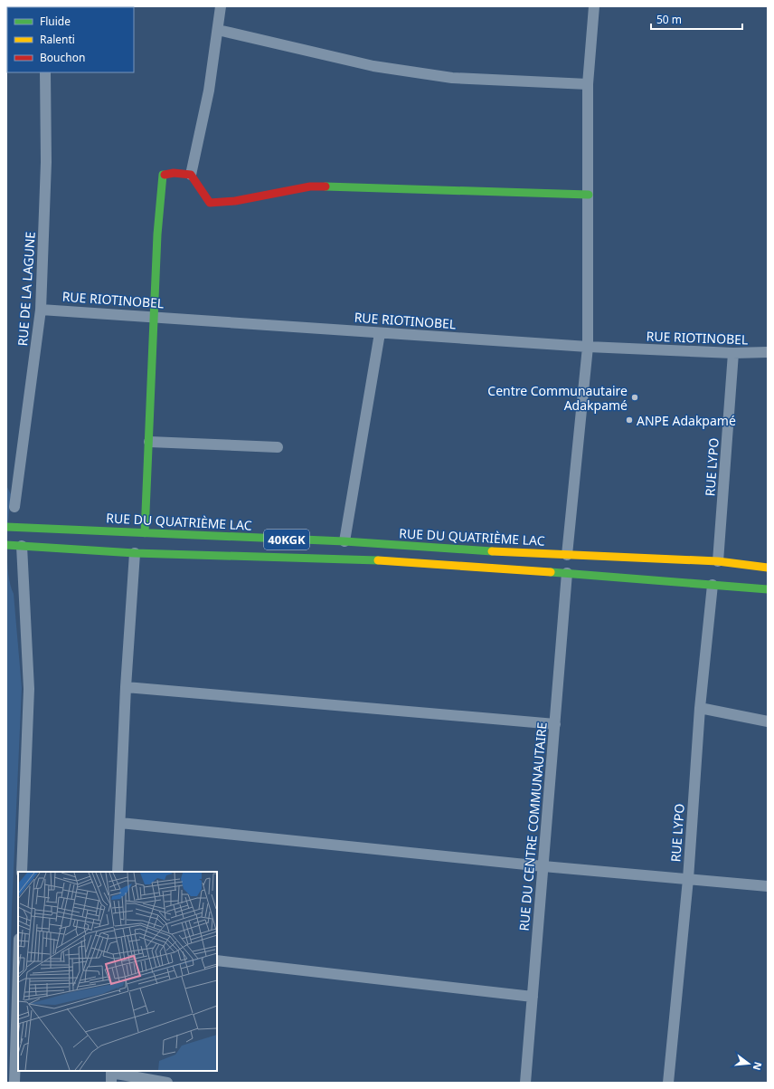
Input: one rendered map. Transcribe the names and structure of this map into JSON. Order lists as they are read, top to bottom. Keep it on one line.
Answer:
{"streets":{"main road":["RUE DU QUATRIÈME LAC","40KGK"],"street":["RUE DE LA LAGUNE","RUE RIOTINOBEL","RUE LYPO","RUE DU CENTRE COMMUNAUTAIRE"]},"crossings":[["RUE DE LA LAGUNE","RUE RIOTINOBEL"],["RUE RIOTINOBEL","RUE LYPO"],["RUE LYPO","RUE DU QUATRIÈME LAC"]],"places":["Centre Communautaire Adakpamé","ANPE Adakpamé"],"legend":["Fluide","Ralenti","Bouchon"],"scale_bar":"50 m","north":"right"}
